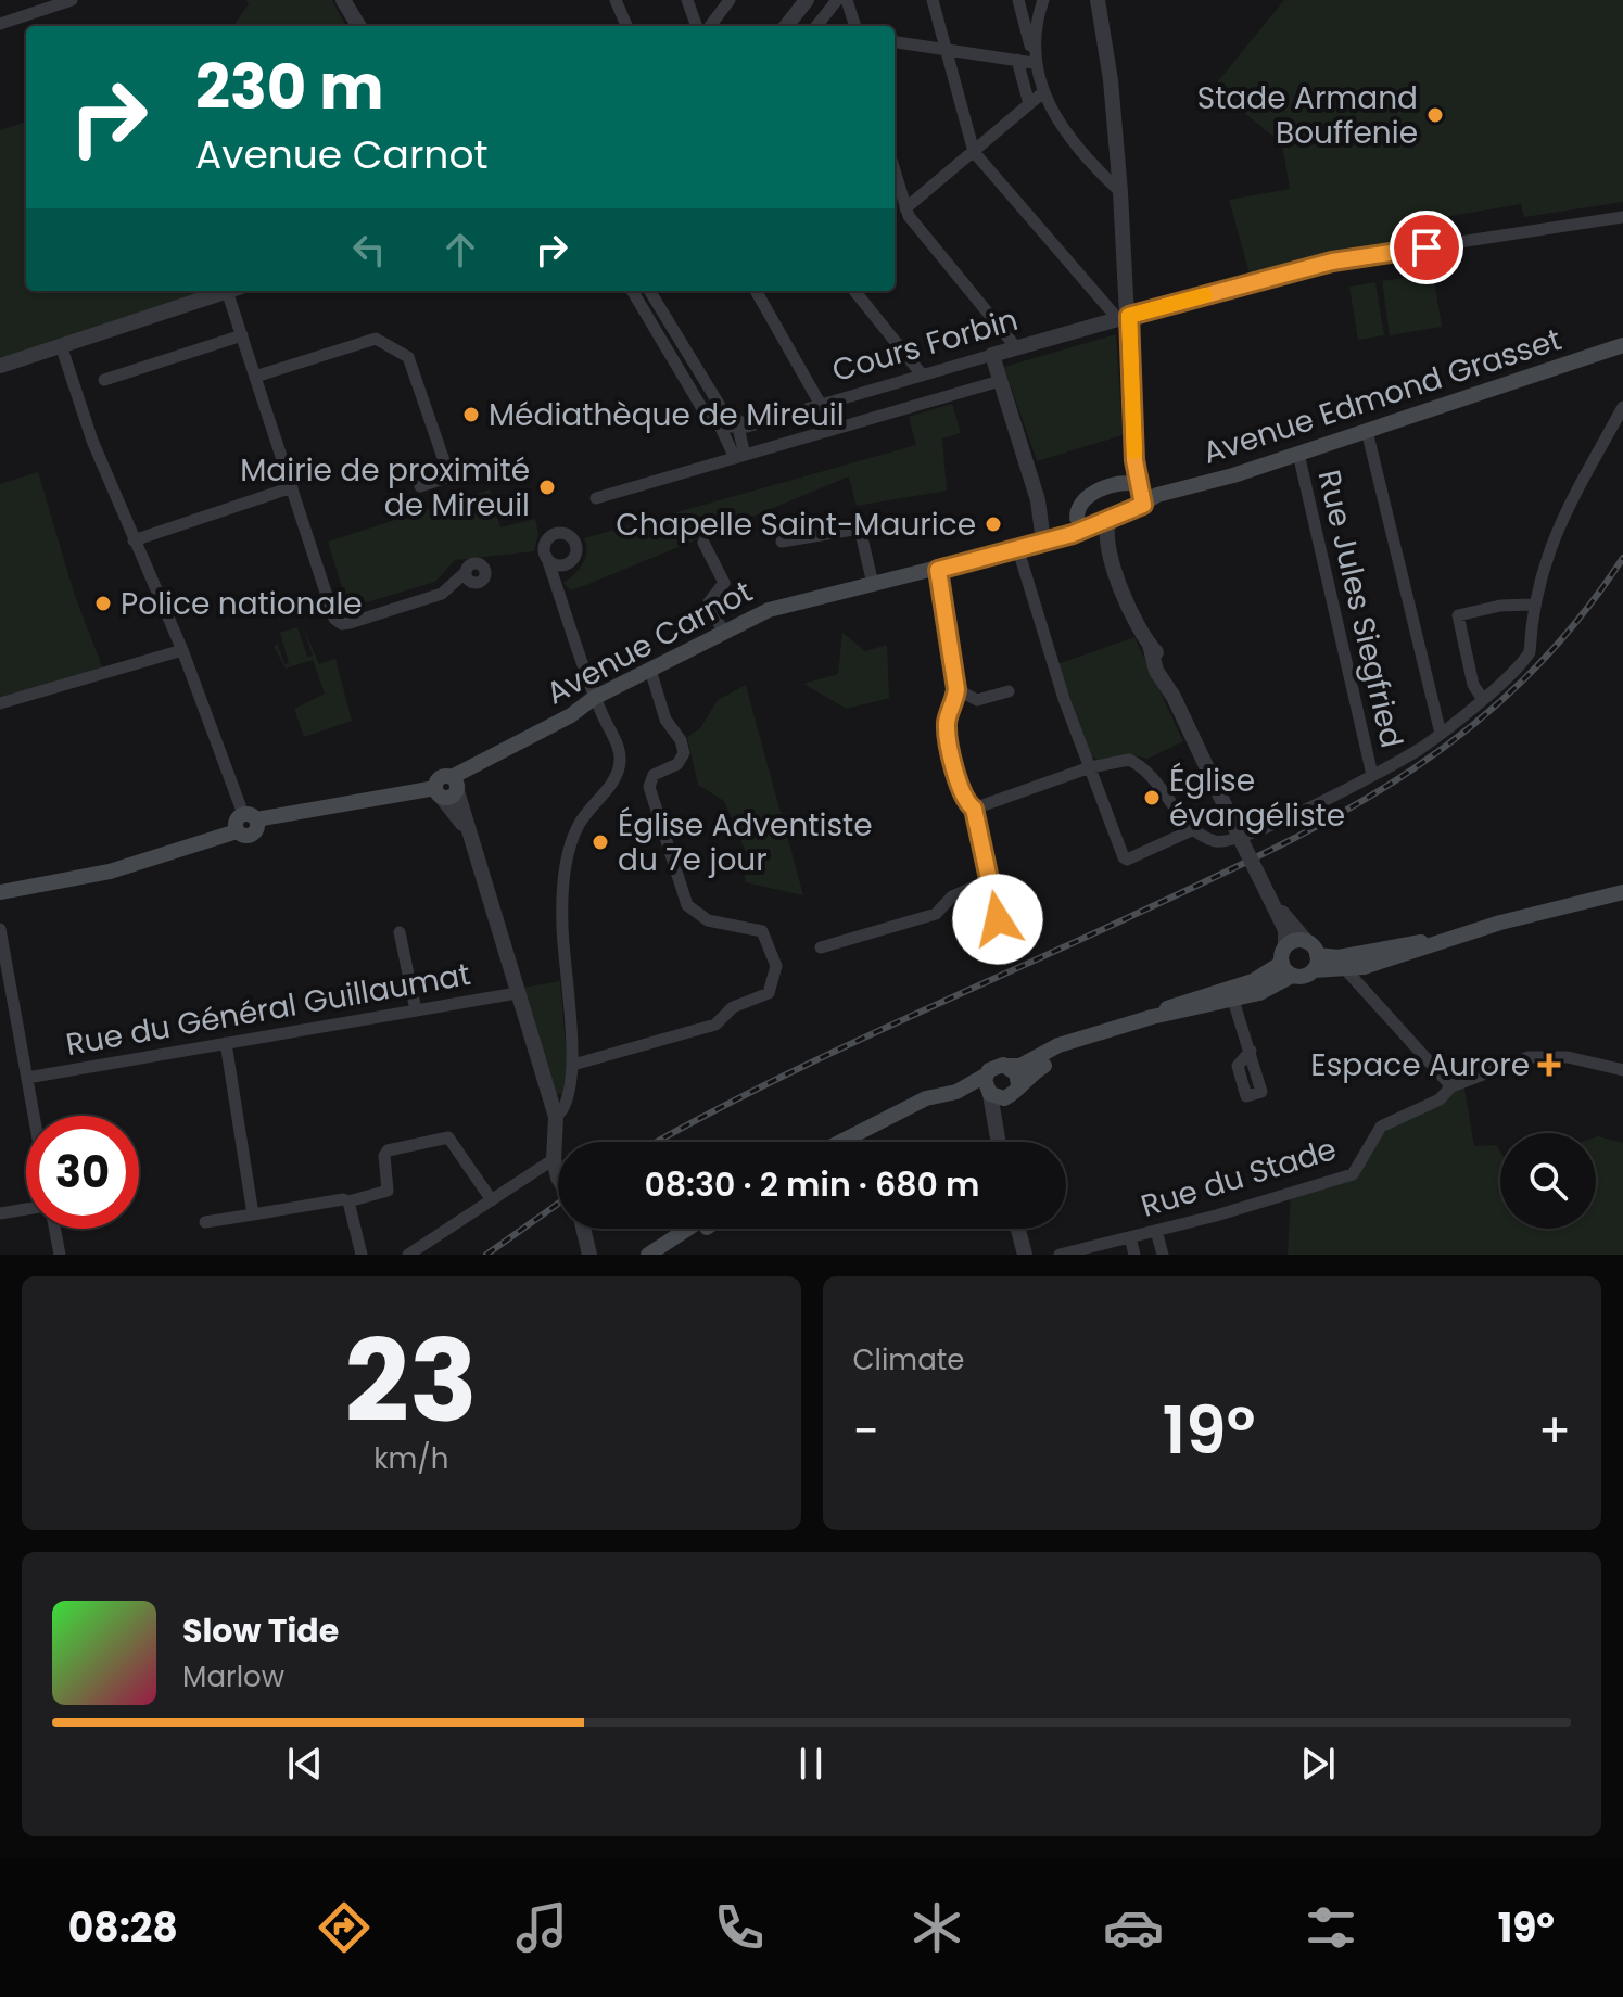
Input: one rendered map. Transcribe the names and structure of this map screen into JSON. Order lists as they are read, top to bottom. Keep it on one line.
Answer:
{"streets":{"main road":["Avenue Edmond Grasset","Avenue Carnot"],"street":["Cours Forbin","Rue Jules Siegfried","Rue du Général Guillaumat","Rue du Stade"]},"crossings":[["Avenue Edmond Grasset","Rue Jules Siegfried"],["Avenue Edmond Grasset","Avenue Carnot"]],"places":{"other":["Stade Armand Bouffenie","Médiathèque de Mireuil","Mairie de proximité de Mireuil","Chapelle Saint-Maurice","Police nationale","Église évangéliste","Église Adventiste du 7e jour"],"health":["Espace Aurore"]},"page":{"turn":["230 m","Avenue Carnot"],"limit":"30","trip":"08:30 · 2 min · 680 m","tile":[["23","km/h"],"Climate"],"heat":["−","19°","+"],"song":["Slow Tide","Marlow"],"tabs":["08:28","19°"]}}
